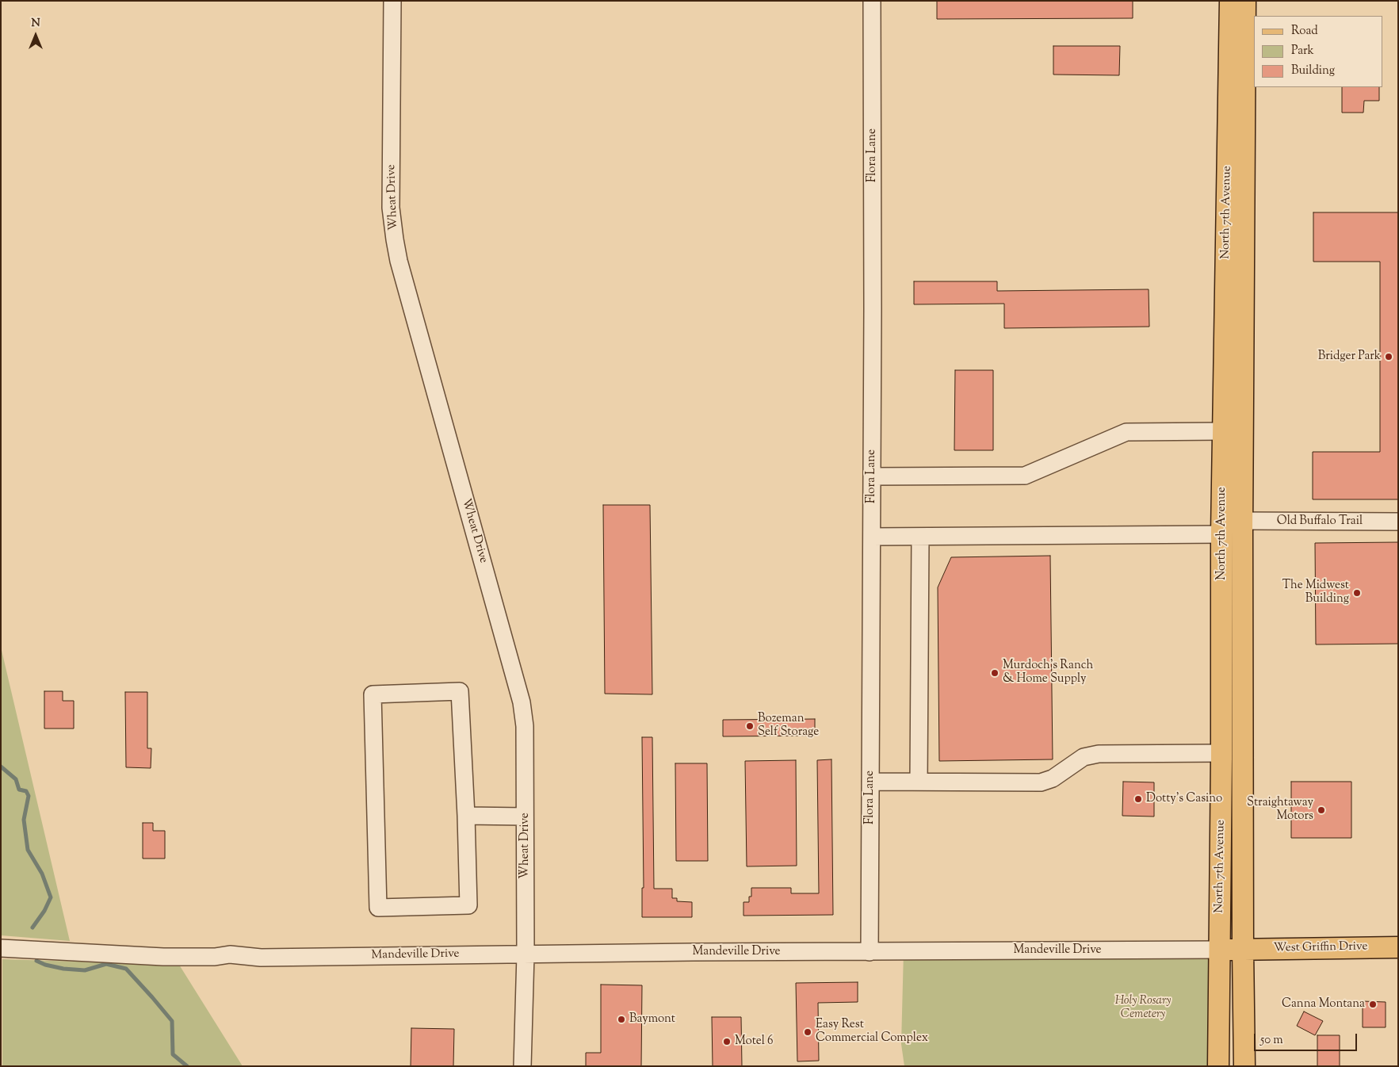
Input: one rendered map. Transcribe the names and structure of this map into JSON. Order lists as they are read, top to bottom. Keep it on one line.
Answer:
{"streets":{"main road":["North 7th Avenue","West Griffin Drive","Mandeville Drive"],"street":["Flora Lane","Wheat Drive","Old Buffalo Trail"]},"crossings":[["Flora Lane","Mandeville Drive"],["Wheat Drive","Mandeville Drive"],["North 7th Avenue","Old Buffalo Trail"],["North 7th Avenue","West Griffin Drive"],["North 7th Avenue","Mandeville Drive"],["West Griffin Drive","Mandeville Drive"]],"parks":["Holy Rosary Cemetery"],"places":["Bridger Park","The Midwest Building","Murdoch's Ranch & Home Supply","Bozeman Self Storage","Dotty's Casino","Straightaway Motors","Canna Montana","Baymont","Easy Rest Commercial Complex","Motel 6"],"legend":["Road","Park","Building"],"scale_bar":"50 m","north":"top"}
